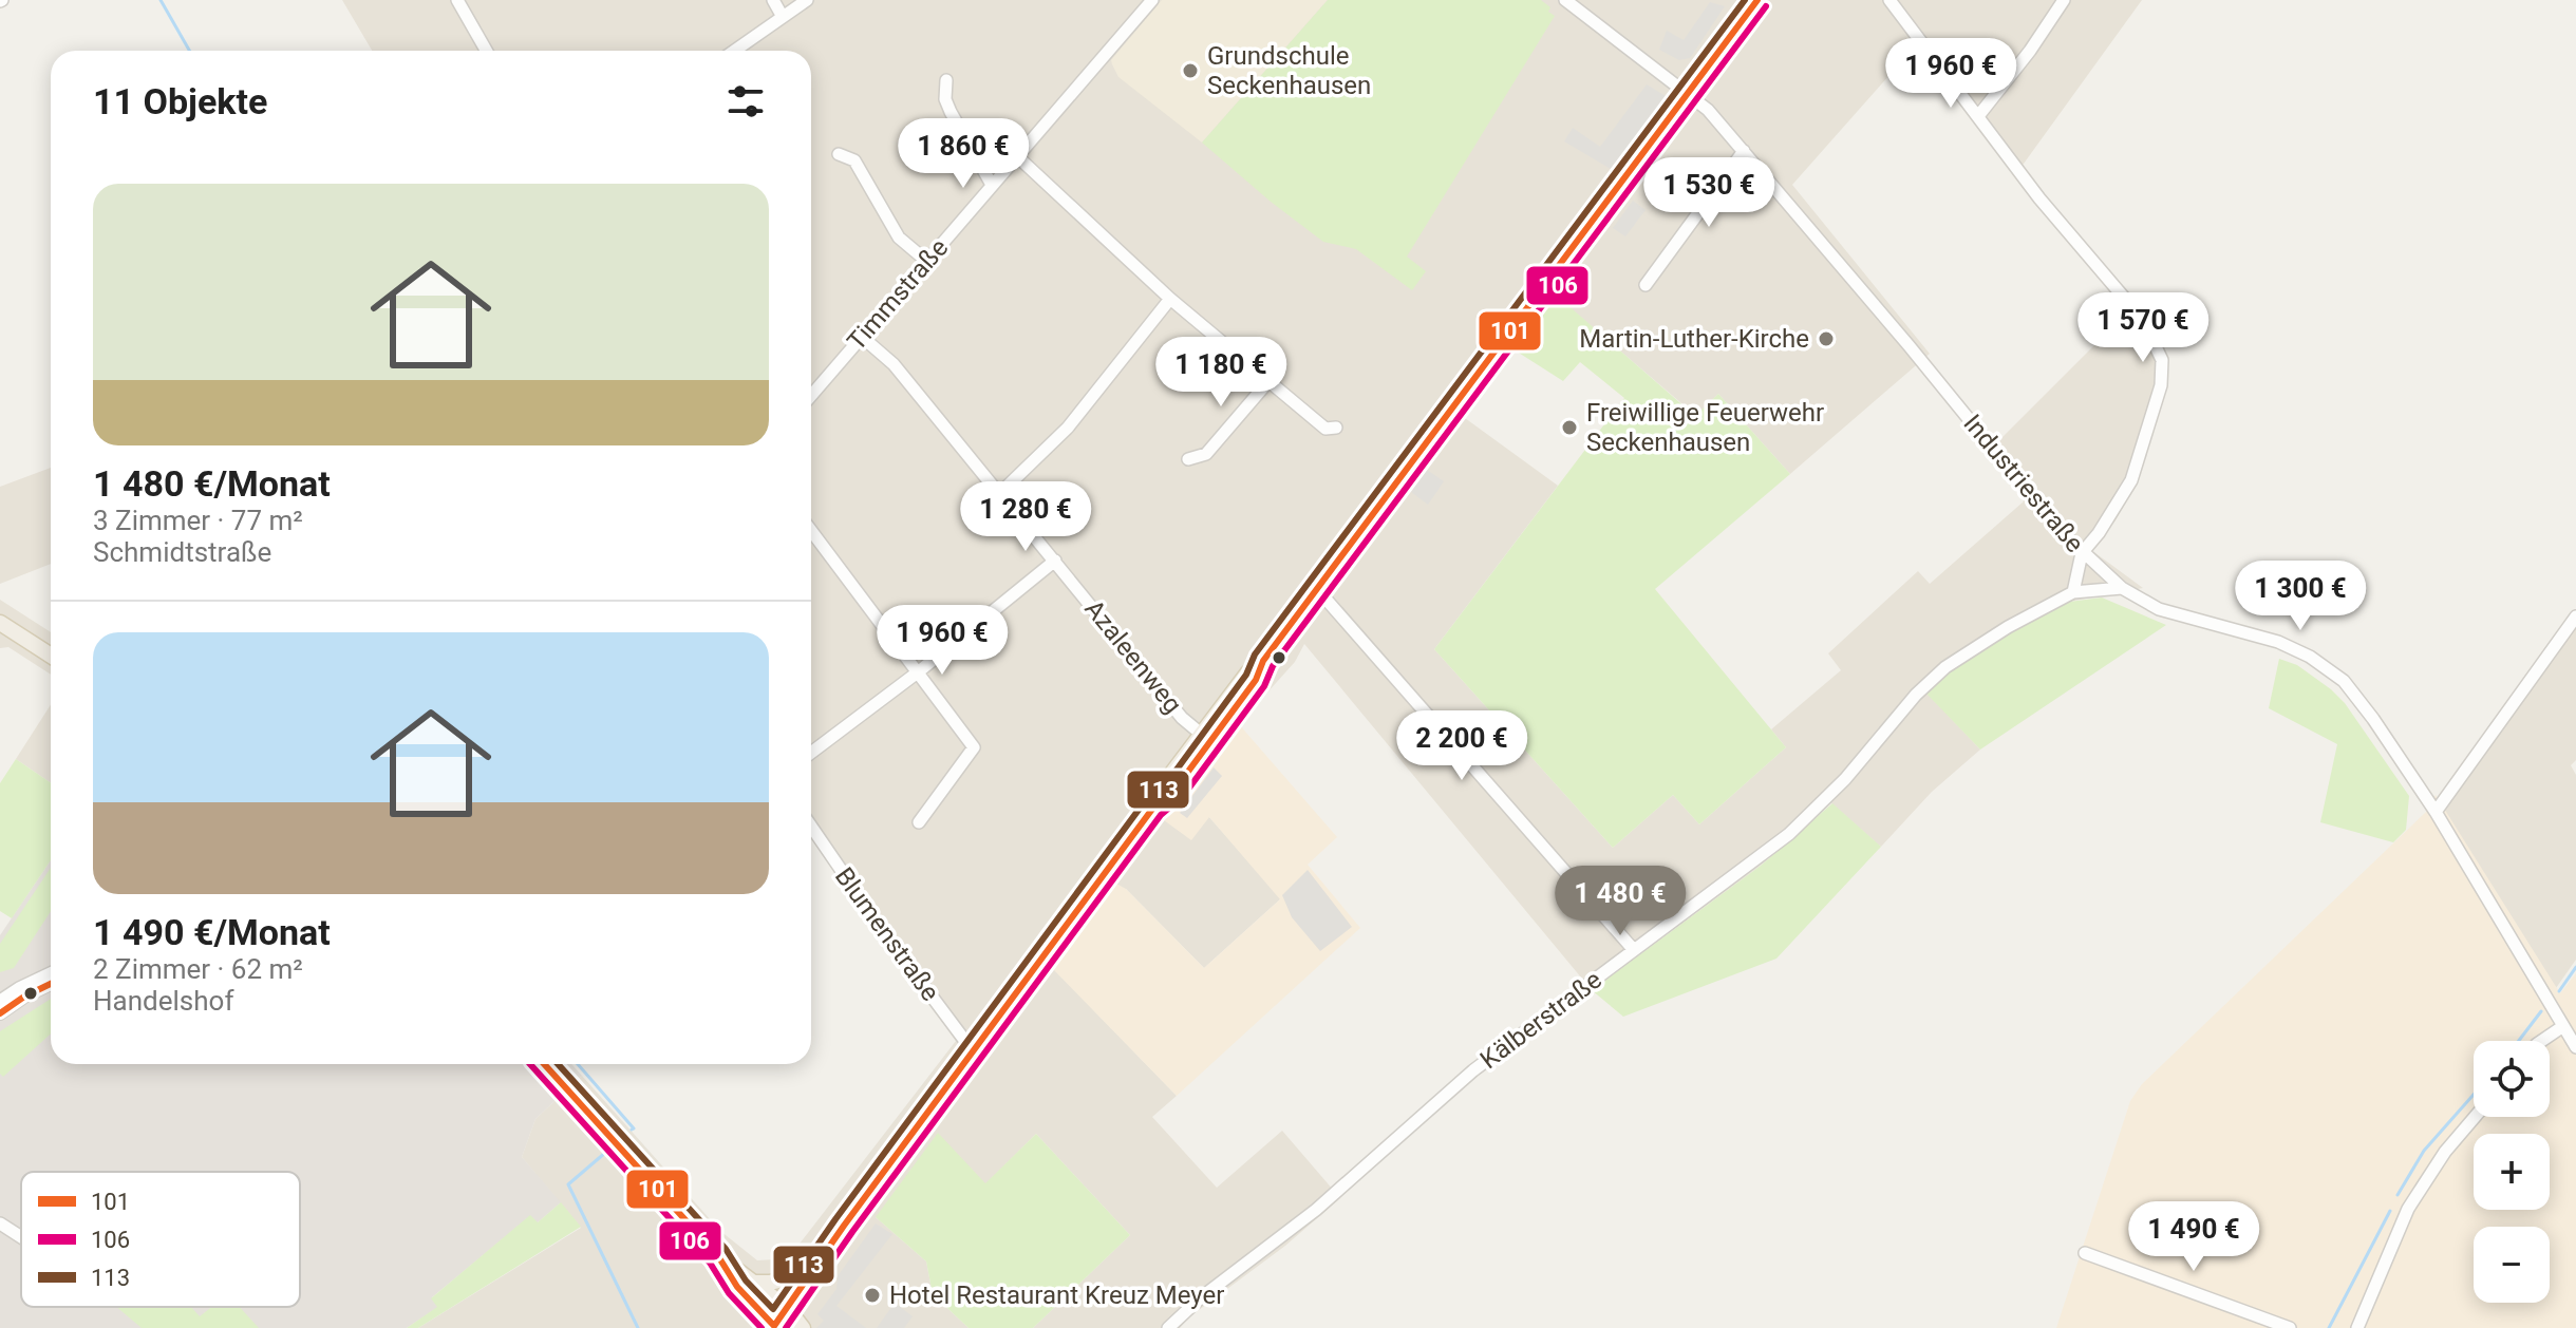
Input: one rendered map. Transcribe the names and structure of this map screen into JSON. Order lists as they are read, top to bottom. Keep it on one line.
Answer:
{"streets":{"street":["Timmstraße","Industriestraße","Azaleenweg","Blumenstraße","Kälberstraße"]},"crossings":[["Timmstraße","Azaleenweg"],["Industriestraße","Kälberstraße"]],"places":["Grundschule Seckenhausen","Martin-Luther-Kirche","Freiwillige Feuerwehr Seckenhausen","Hotel Restaurant Kreuz Meyer"],"lines":["transit line 101","transit line 113","transit line 106"],"legend":["101","106","113"],"page":{"price":["1 960 €","1 860 €","1 530 €","1 570 €","1 180 €","1 280 €","1 300 €","1 960 €","2 200 €","1 480 €","1 490 €"],"heading":"11 Objekte","list":[{"name":"1 480 €/Monat","note":"3 Zimmer · 77 m² · Schmidtstraße"},{"name":"1 490 €/Monat","note":"2 Zimmer · 62 m² · Handelshof"}],"map_buttons":["+","−"]}}
